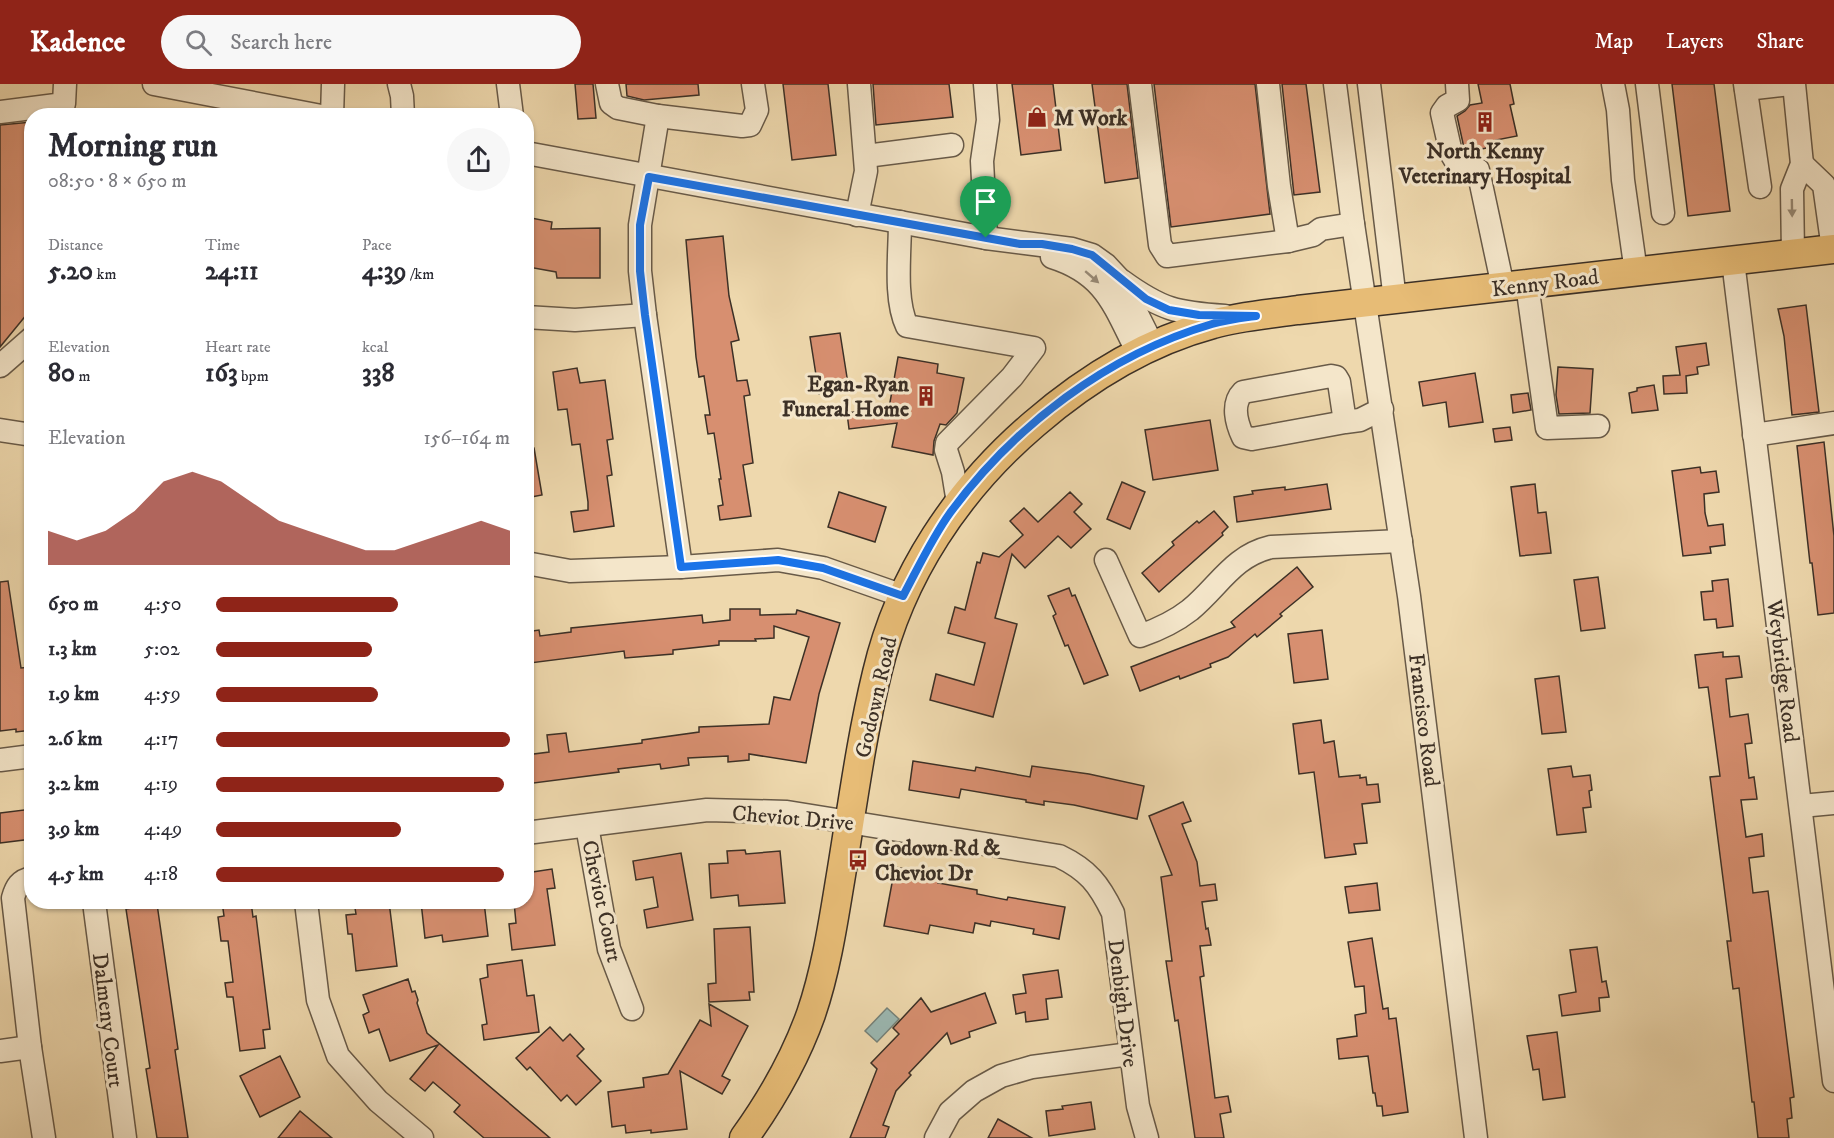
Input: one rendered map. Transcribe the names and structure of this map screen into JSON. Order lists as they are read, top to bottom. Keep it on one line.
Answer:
{"streets":{"main road":["Kenny Road","Godown Road"],"street":["Weybridge Road","Francisco Road","Cheviot Drive","Cheviot Court","Denbigh Drive","Dalmeny Court"]},"crossings":[["Kenny Road","Weybridge Road"],["Kenny Road","Godown Road"],["Kenny Road","Francisco Road"],["Godown Road","Cheviot Drive"],["Cheviot Drive","Cheviot Court"],["Cheviot Drive","Denbigh Drive"]],"places":{"shop":["M Work"],"building":["North Kenny Veterinary Hospital","Egan-Ryan Funeral Home"],"bus stop":["Godown Rd & Cheviot Dr"]},"page":{"header":"Kadence","search":"Search here","nav":["Map","Layers","Share"],"heading":["Morning run","08:50 · 8 × 650 m"],"stats":[["Distance","5.20 km"],["Time","24:11"],["Pace","4:39 /km"],["Elevation","80 m"],["Heart rate","163 bpm"],["kcal","338"]],"chart":["Elevation","156–164 m"],"list":[{"name":"650 m","note":"4:50"},{"name":"1.3 km","note":"5:02"},{"name":"1.9 km","note":"4:59"},{"name":"2.6 km","note":"4:17"},{"name":"3.2 km","note":"4:19"},{"name":"3.9 km","note":"4:49"},{"name":"4.5 km","note":"4:18"}]}}
